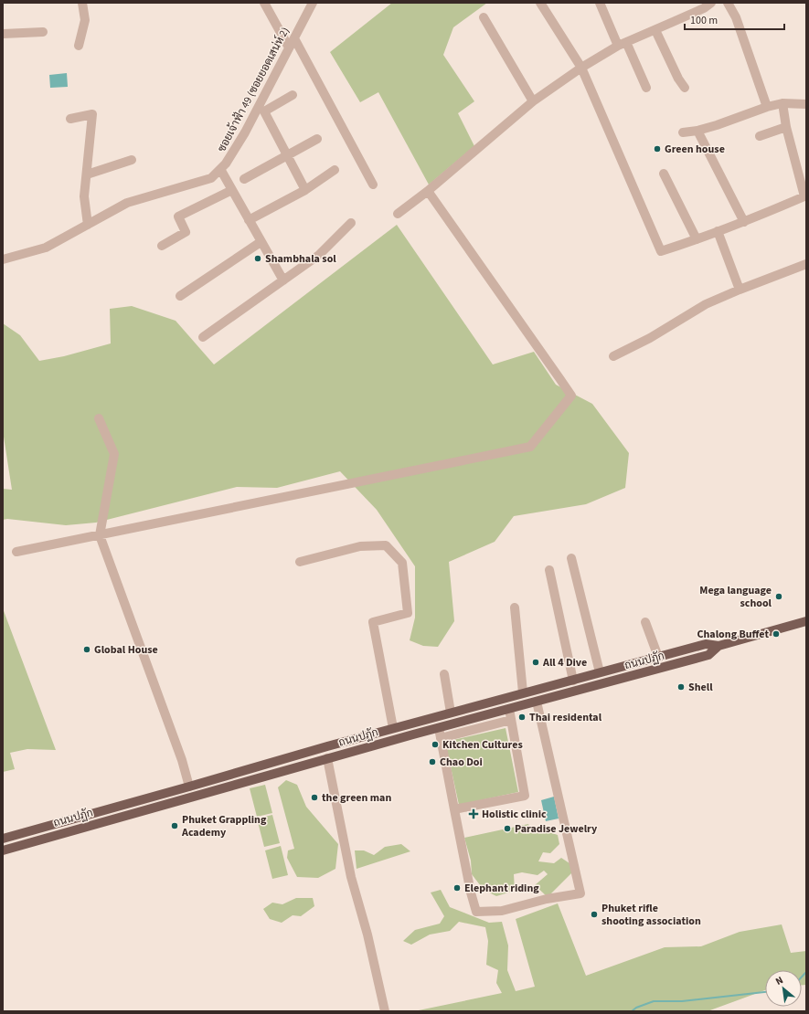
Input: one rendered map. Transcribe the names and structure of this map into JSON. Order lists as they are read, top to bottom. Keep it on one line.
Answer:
{"streets":{"main road":["ถนนปฏัก"],"street":["ซอยเจ้าฟ้า 49 (ซอยยอดเสน่ห์ 2)"]},"places":{"other":["Green house","Shambhala sol","Mega language school","Chalong Buffet","Global House","All 4 Dive","Shell","Thai residental","Kitchen Cultures","Chao Doi","the green man","Phuket Grappling Academy","Paradise Jewelry","Elephant riding","Phuket rifle shooting association"],"health":["Holistic clinic"]},"scale_bar":"100 m","north":"top left"}
